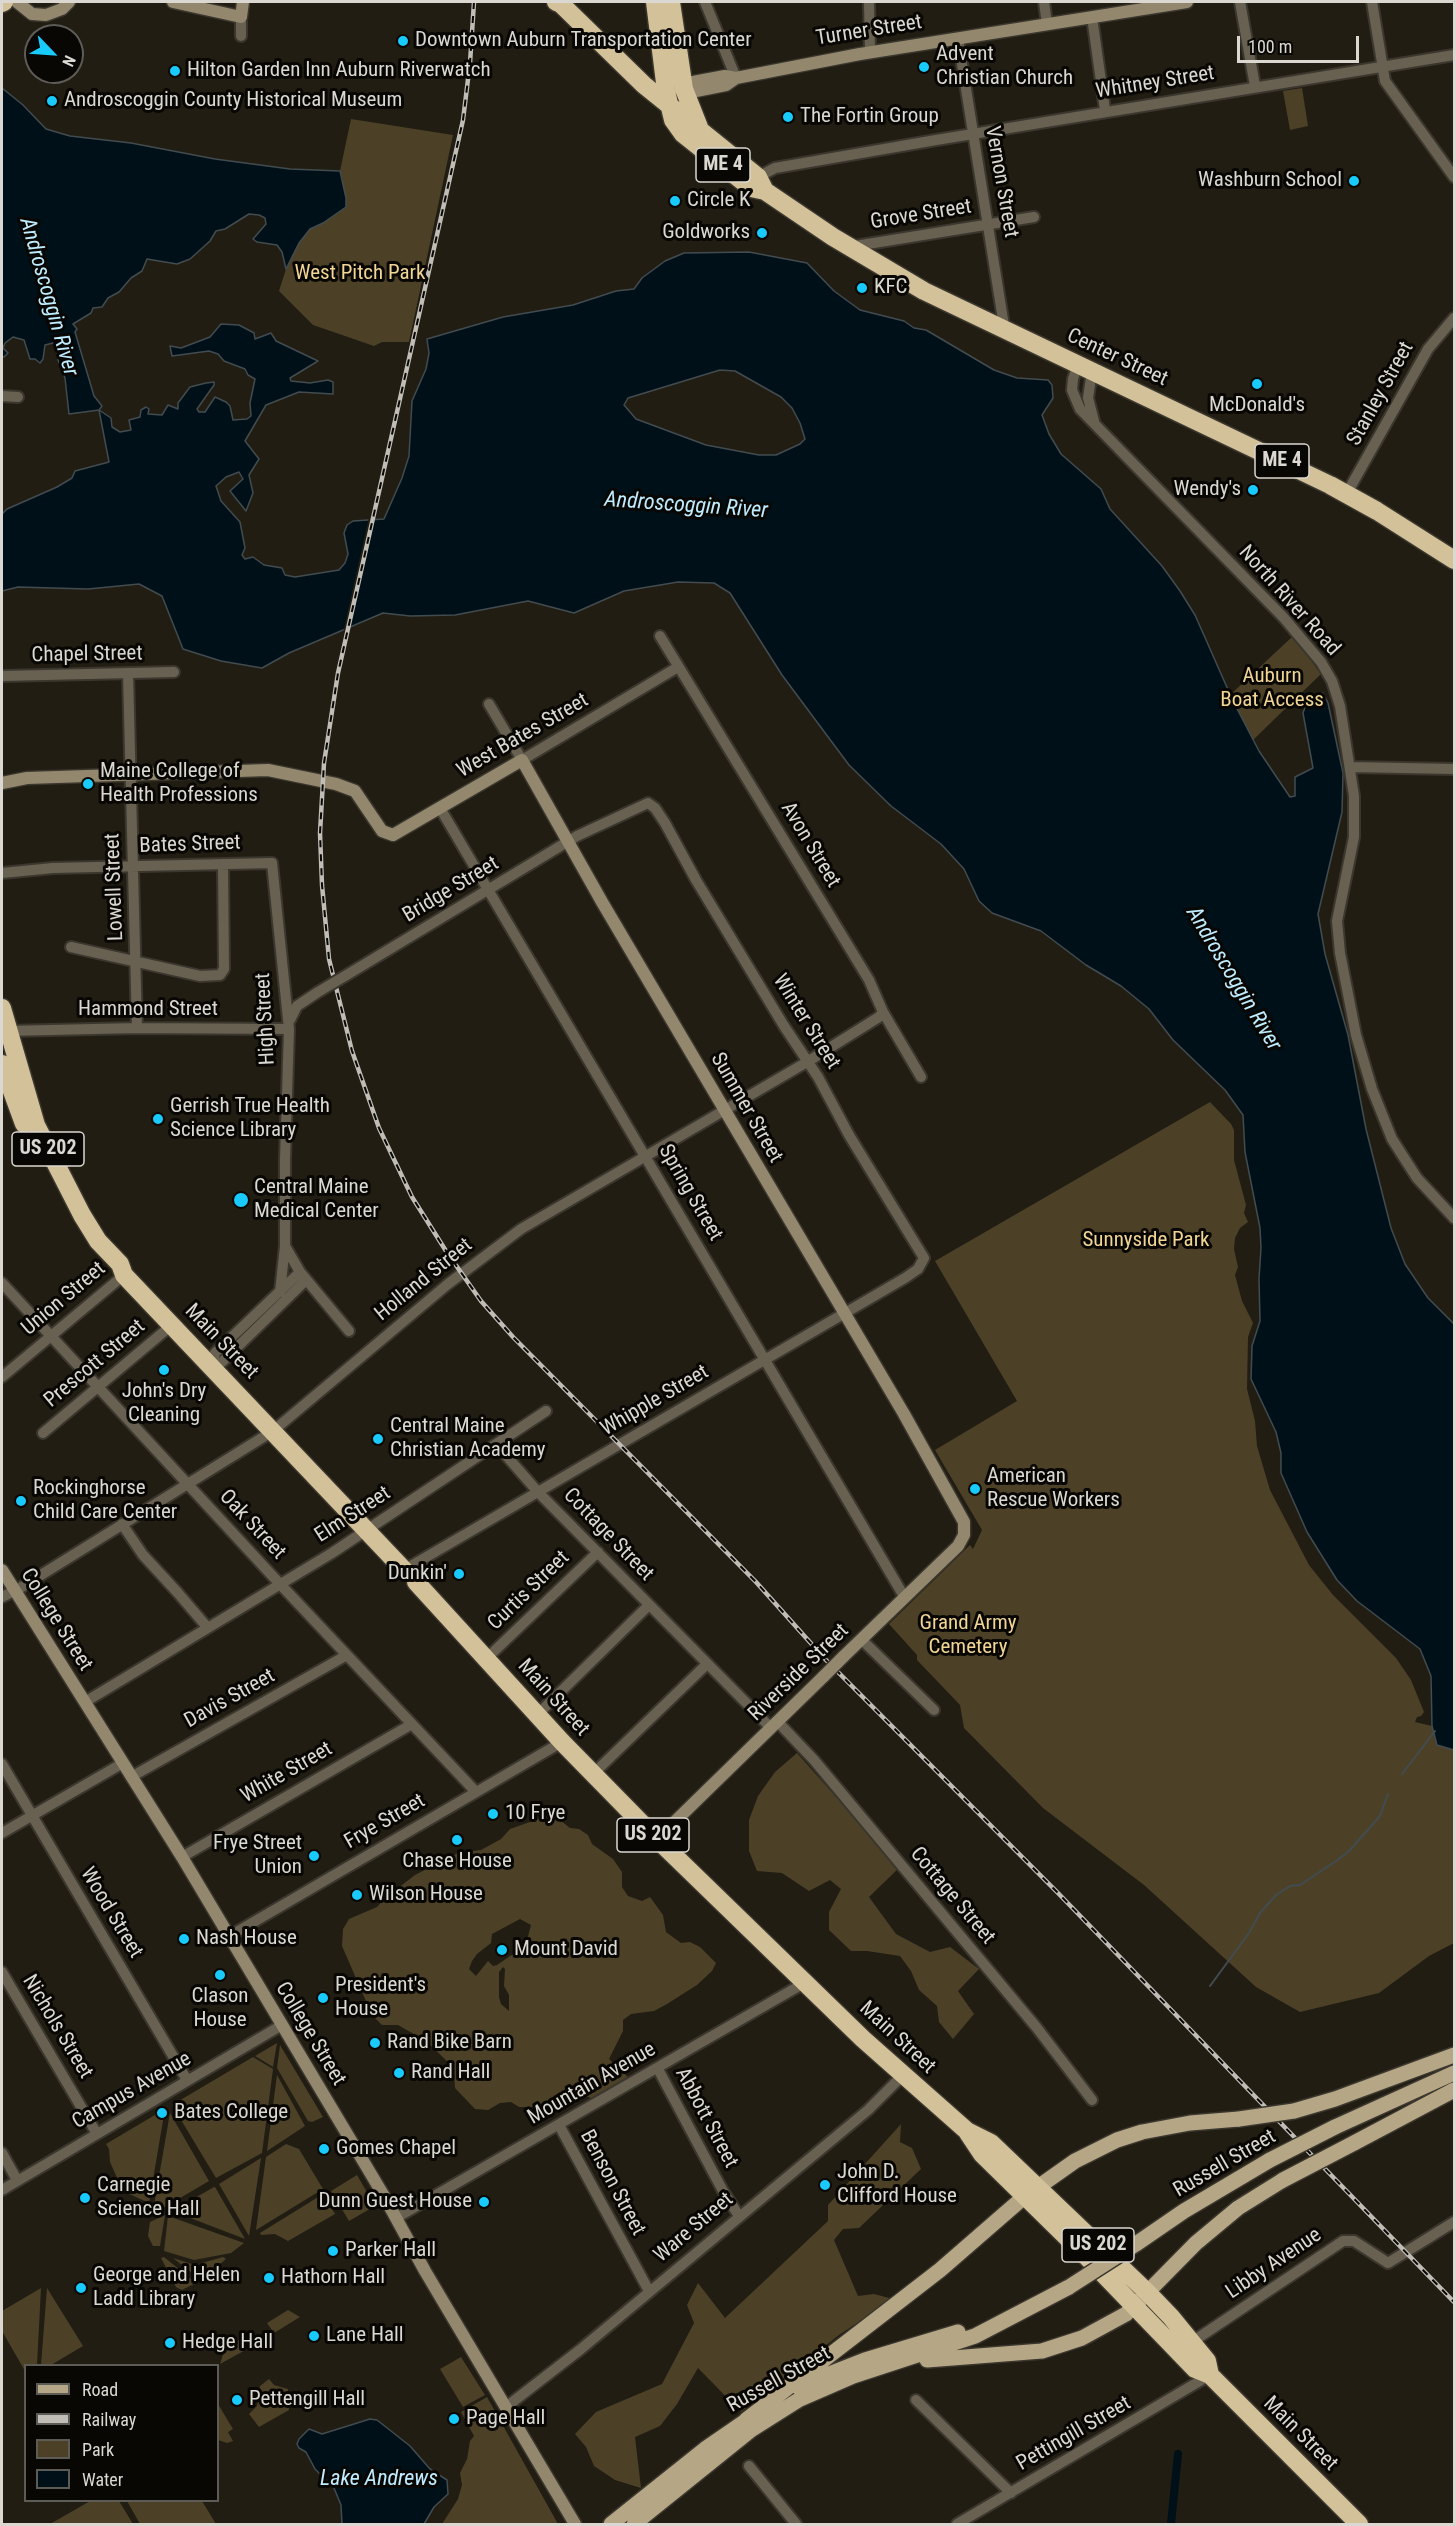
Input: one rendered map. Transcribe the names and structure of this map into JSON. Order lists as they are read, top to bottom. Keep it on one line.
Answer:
{"streets":{"highway":["ME 4","Center Street","US 202","Main Street"],"main road":["Russell Street"],"street":["Turner Street","Whitney Street","Vernon Street","Grove Street","Stanley Street","North River Road","Chapel Street","West Bates Street","Bates Street","Avon Street","Lowell Street","Bridge Street","Hammond Street","High Street","Winter Street","Summer Street","Spring Street","Holland Street","Union Street","Prescott Street","Whipple Street","Elm Street","Oak Street","Cottage Street","Curtis Street","College Street","Riverside Street","Davis Street","White Street","Frye Street","Wood Street","Nichols Street","Mountain Avenue","Campus Avenue","Abbott Street","Benson Street","Ware Street","Libby Avenue","Pettingill Street"]},"crossings":[["Turner Street","ME 4"],["Turner Street","Vernon Street"],["Turner Street","Center Street"],["Whitney Street","Vernon Street"],["Whitney Street","Center Street"],["ME 4","Center Street"],["Vernon Street","Grove Street"],["Vernon Street","Center Street"],["Grove Street","Center Street"],["Center Street","Stanley Street"],["Center Street","North River Road"],["Chapel Street","Lowell Street"],["West Bates Street","Avon Street"],["West Bates Street","Lowell Street"],["West Bates Street","Summer Street"],["West Bates Street","Spring Street"],["Bates Street","Lowell Street"],["Bates Street","High Street"],["Avon Street","Holland Street"],["Lowell Street","Hammond Street"],["Bridge Street","Hammond Street"],["Bridge Street","High Street"],["Bridge Street","Winter Street"],["Bridge Street","Summer Street"],["Bridge Street","Spring Street"],["Hammond Street","High Street"],["Hammond Street","Main Street"],["Winter Street","Holland Street"],["Winter Street","Whipple Street"],["Summer Street","Holland Street"],["Summer Street","Whipple Street"],["Summer Street","Riverside Street"],["Spring Street","Holland Street"],["Spring Street","Whipple Street"],["Spring Street","Riverside Street"],["Holland Street","Main Street"],["Holland Street","Oak Street"],["Holland Street","College Street"],["Union Street","Main Street"],["Union Street","Oak Street"],["Main Street","Prescott Street"],["Main Street","Whipple Street"],["Main Street","Elm Street"],["Main Street","Curtis Street"],["Main Street","Riverside Street"],["Main Street","Frye Street"],["Main Street","Mountain Avenue"],["Main Street","Ware Street"],["Main Street","Libby Avenue"],["Main Street","Pettingill Street"],["Prescott Street","Oak Street"],["Whipple Street","Cottage Street"],["Elm Street","Oak Street"],["Elm Street","Cottage Street"],["Elm Street","College Street"],["Oak Street","Davis Street"],["Oak Street","White Street"],["Oak Street","Frye Street"],["Cottage Street","Curtis Street"],["Cottage Street","Riverside Street"],["College Street","Davis Street"],["College Street","White Street"],["College Street","Frye Street"],["College Street","Mountain Avenue"],["College Street","Campus Avenue"],["College Street","Ware Street"],["Wood Street","Campus Avenue"],["Nichols Street","Campus Avenue"],["Mountain Avenue","Abbott Street"],["Mountain Avenue","Benson Street"],["Abbott Street","Ware Street"],["Benson Street","Ware Street"]],"water":["Androscoggin River","Lake Andrews"],"parks":["West Pitch Park","Auburn Boat Access","Sunnyside Park","Grand Army Cemetery"],"places":["Downtown Auburn Transportation Center","Advent Christian Church","Hilton Garden Inn Auburn Riverwatch","Androscoggin County Historical Museum","The Fortin Group","Washburn School","Circle K","Goldworks","KFC","McDonald's","Wendy's","Maine College of Health Professions","Gerrish True Health Science Library","Central Maine Medical Center","John's Dry Cleaning","Central Maine Christian Academy","American Rescue Workers","Rockinghorse Child Care Center","Dunkin'","10 Frye","Chase House","Frye Street Union","Wilson House","Nash House","Mount David","Clason House","President's House","Rand Bike Barn","Rand Hall","Bates College","Gomes Chapel","John D. Clifford House","Carnegie Science Hall","Dunn Guest House","Parker Hall","Hathorn Hall","George and Helen Ladd Library","Lane Hall","Hedge Hall","Pettengill Hall","Page Hall"],"legend":["Road","Railway","Park","Water"],"scale_bar":"100 m","north":"bottom right"}
